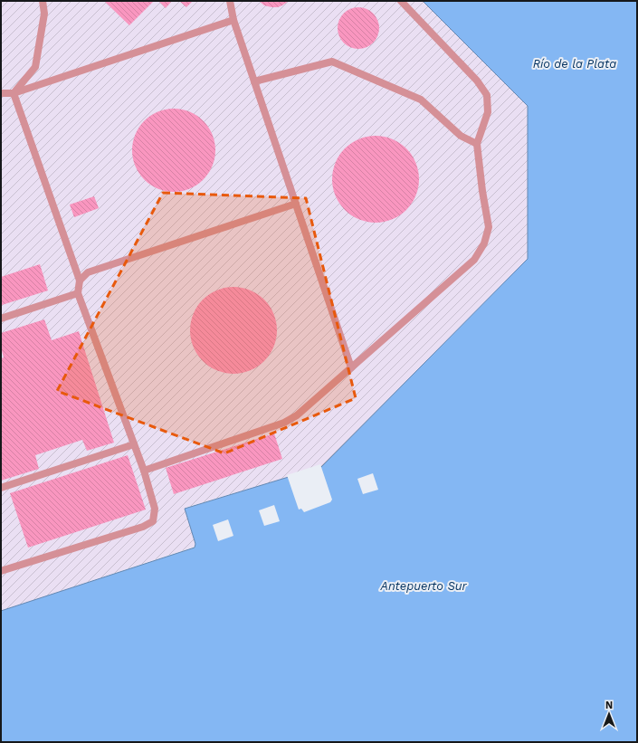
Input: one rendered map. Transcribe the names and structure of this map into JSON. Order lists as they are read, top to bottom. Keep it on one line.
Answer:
{"water":["Río de la Plata","Antepuerto Sur"],"north":"top"}
